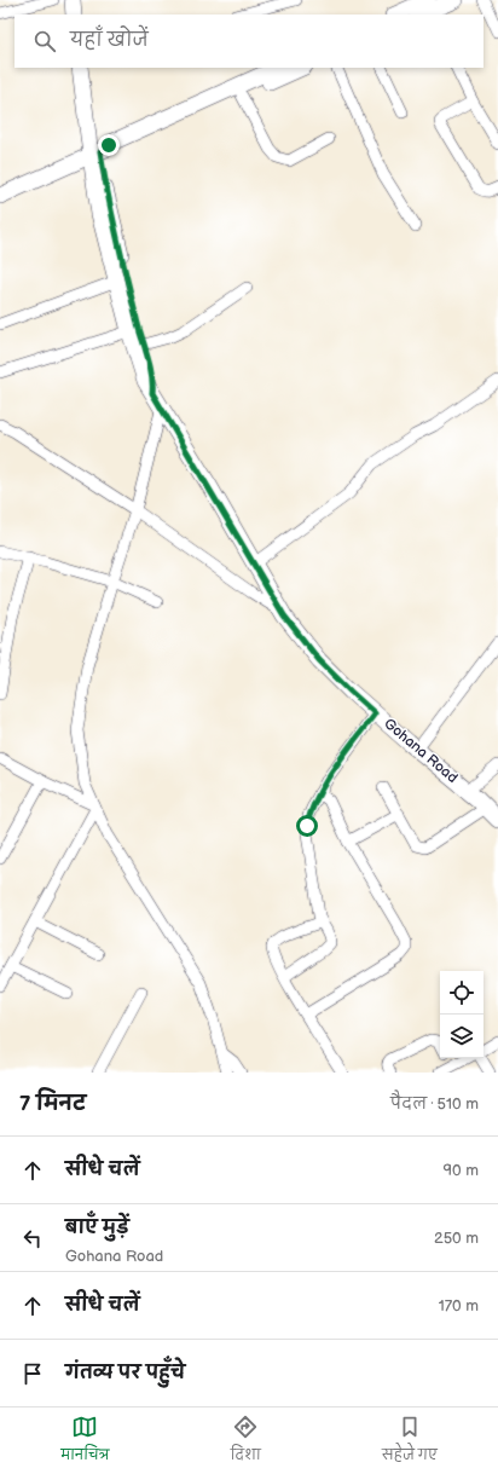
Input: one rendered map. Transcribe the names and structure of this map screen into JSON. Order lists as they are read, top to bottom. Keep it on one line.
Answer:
{"streets":{"main road":["Gohana Road"]},"page":{"search":"यहाँ खोजें","heading":["7 मिनट","पैदल · 510 m"],"list":[["सीधे चलें","90 m"],["बाएँ मुड़ें","Gohana Road","250 m"],["सीधे चलें","170 m"],"गंतव्य पर पहुँचे"],"nav":["मानचित्र","दिशा","सहेजे गए"]}}
